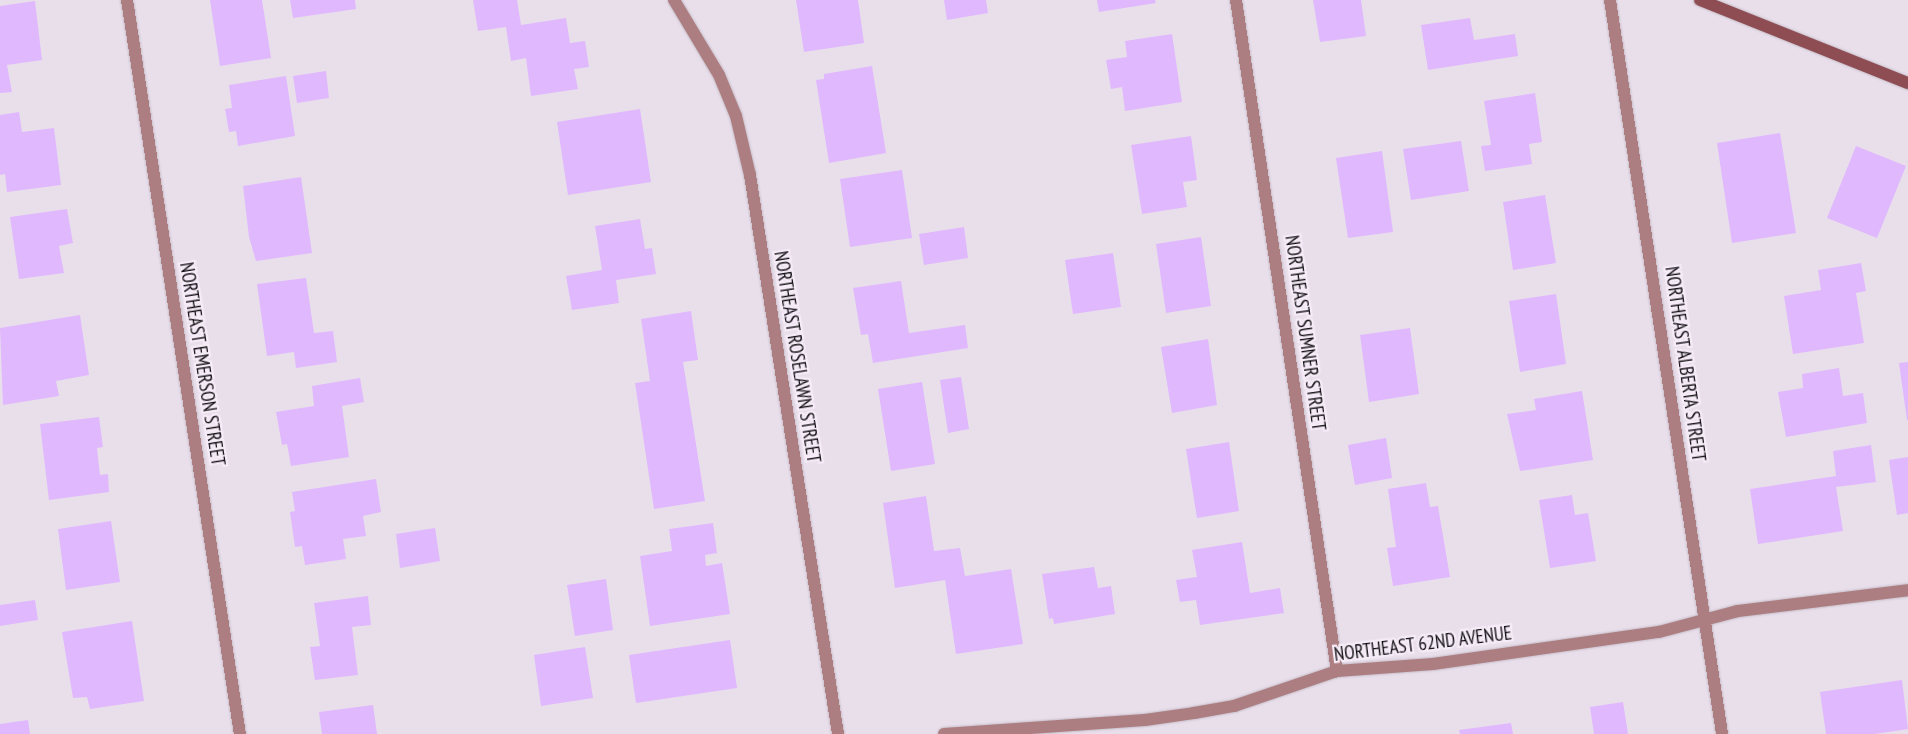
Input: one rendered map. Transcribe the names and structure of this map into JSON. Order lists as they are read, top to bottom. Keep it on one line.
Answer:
{"streets":{"street":["NORTHEAST SUMNER STREET","NORTHEAST ROSELAWN STREET","NORTHEAST EMERSON STREET","NORTHEAST ALBERTA STREET","NORTHEAST 62ND AVENUE"]},"crossings":[["NORTHEAST SUMNER STREET","NORTHEAST 62ND AVENUE"],["NORTHEAST ALBERTA STREET","NORTHEAST 62ND AVENUE"]]}
